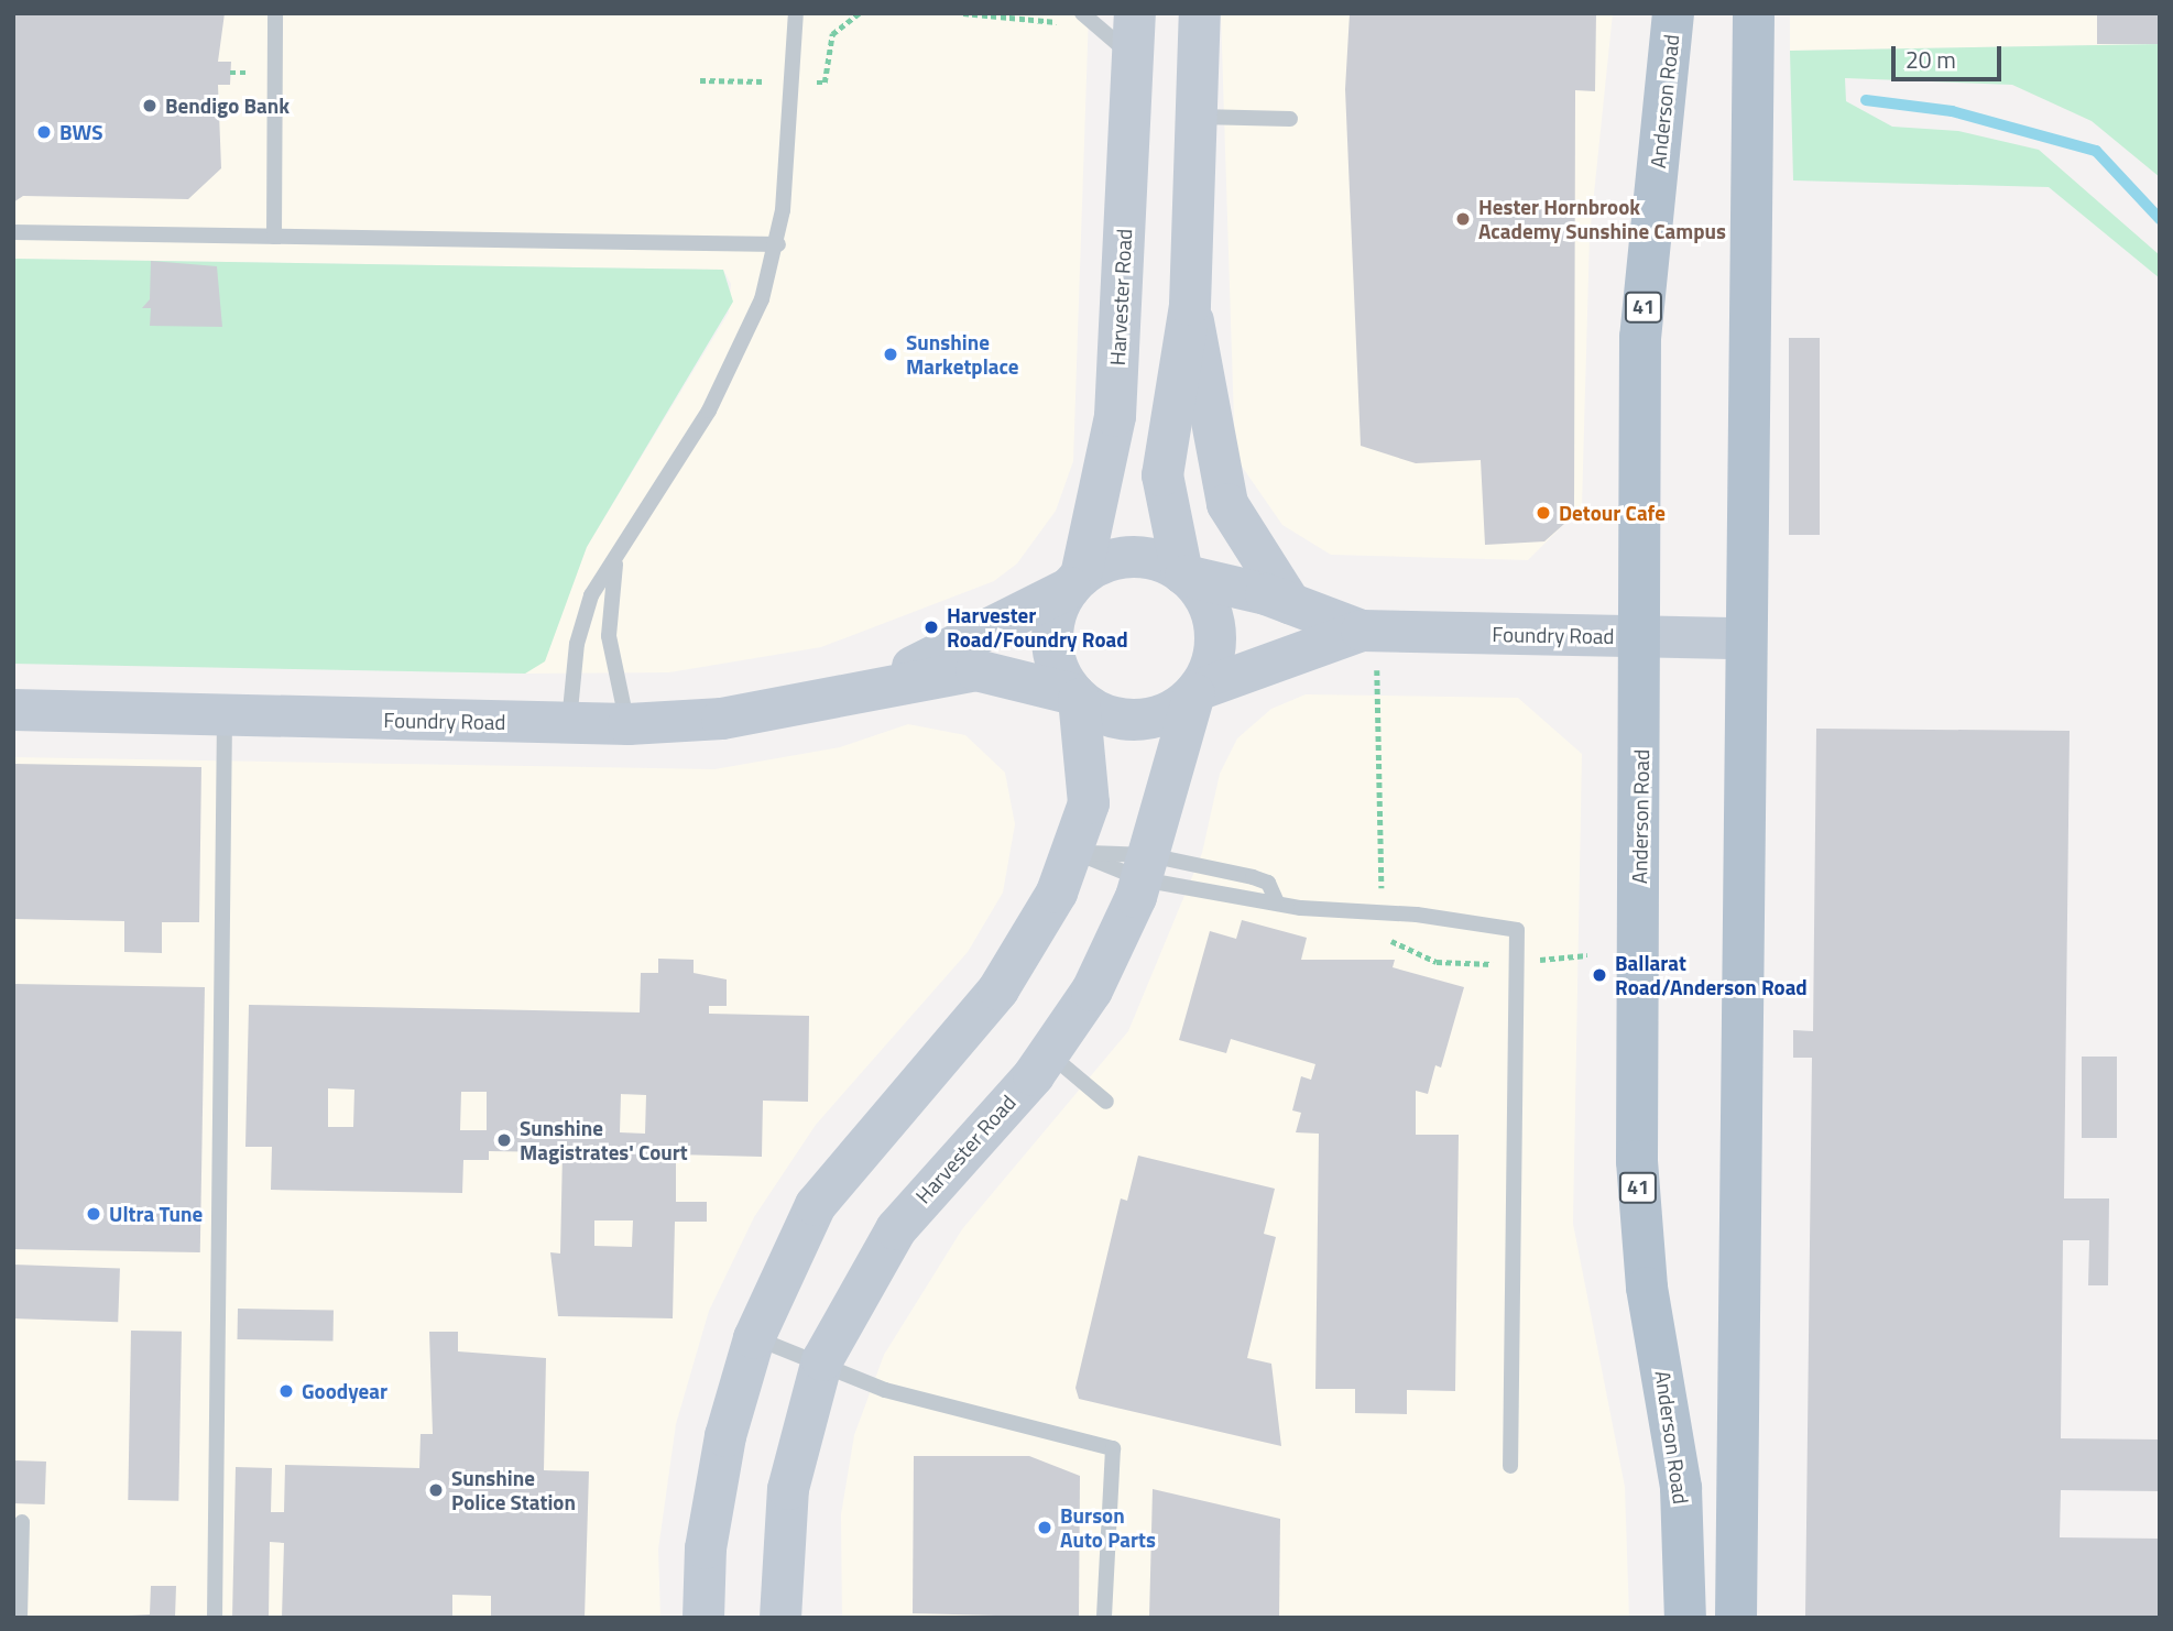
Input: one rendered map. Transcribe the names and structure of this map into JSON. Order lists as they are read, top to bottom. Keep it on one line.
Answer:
{"streets":{"main road":["Anderson Road","41"],"street":["Harvester Road","Foundry Road"]},"crossings":[["Anderson Road","Foundry Road"],["Harvester Road","Foundry Road"]],"places":["Bendigo Bank","BWS","Hester Hornbrook Academy Sunshine Campus","Sunshine Marketplace","Detour Cafe","Harvester Road/Foundry Road","Ballarat Road/Anderson Road","Sunshine Magistrates' Court","Ultra Tune","Goodyear","Sunshine Police Station","Burson Auto Parts"],"scale_bar":"20 m"}
